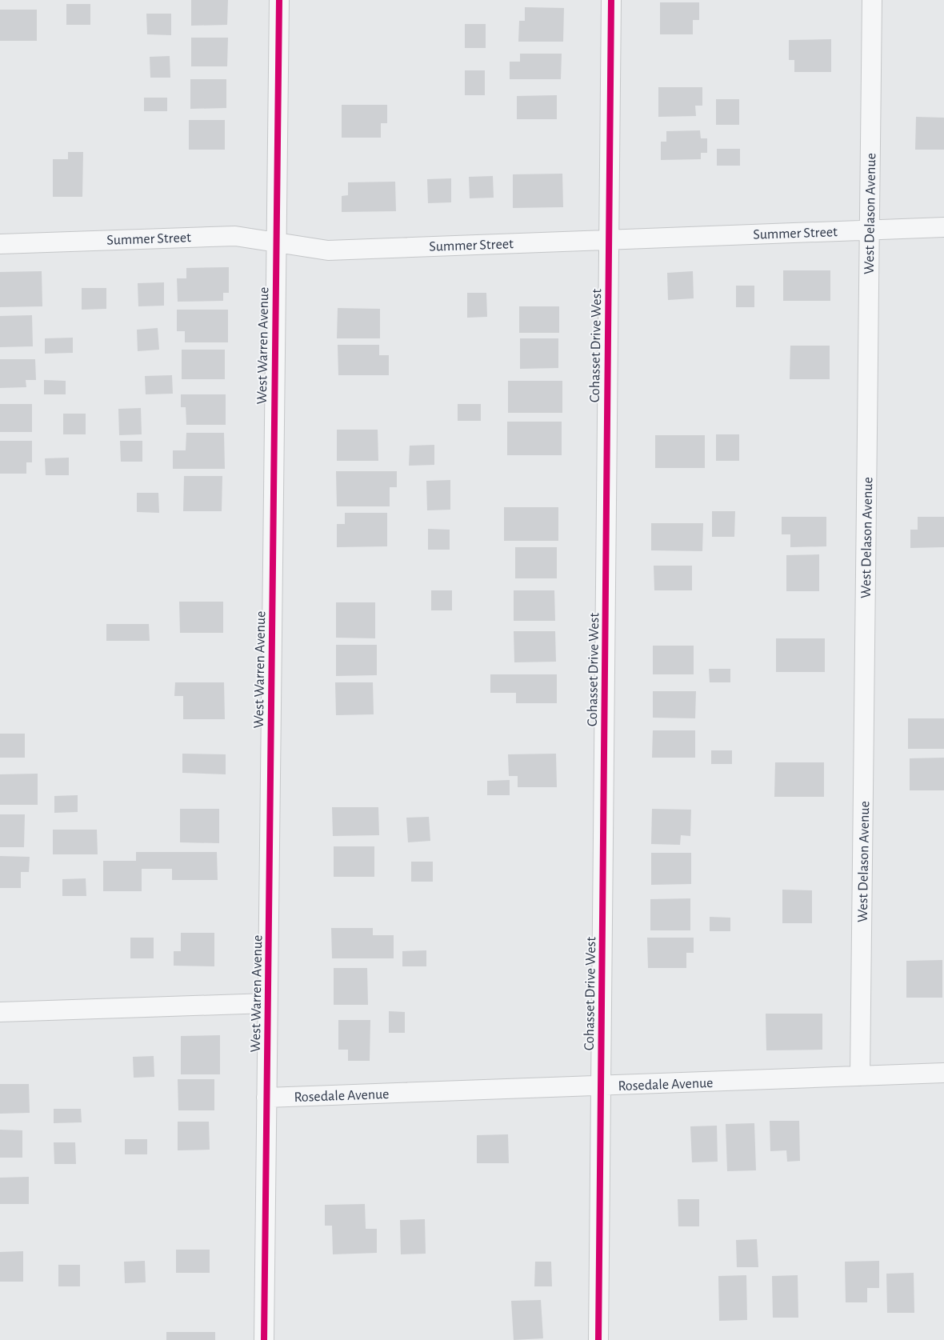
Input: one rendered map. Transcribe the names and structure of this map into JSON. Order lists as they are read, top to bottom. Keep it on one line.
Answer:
{"streets":{"street":["West Delason Avenue","Summer Street","West Warren Avenue","Cohasset Drive West","Rosedale Avenue"]},"crossings":[["West Delason Avenue","Summer Street"],["West Delason Avenue","Rosedale Avenue"],["Summer Street","West Warren Avenue"],["Summer Street","Cohasset Drive West"],["West Warren Avenue","Rosedale Avenue"],["Cohasset Drive West","Rosedale Avenue"]]}
